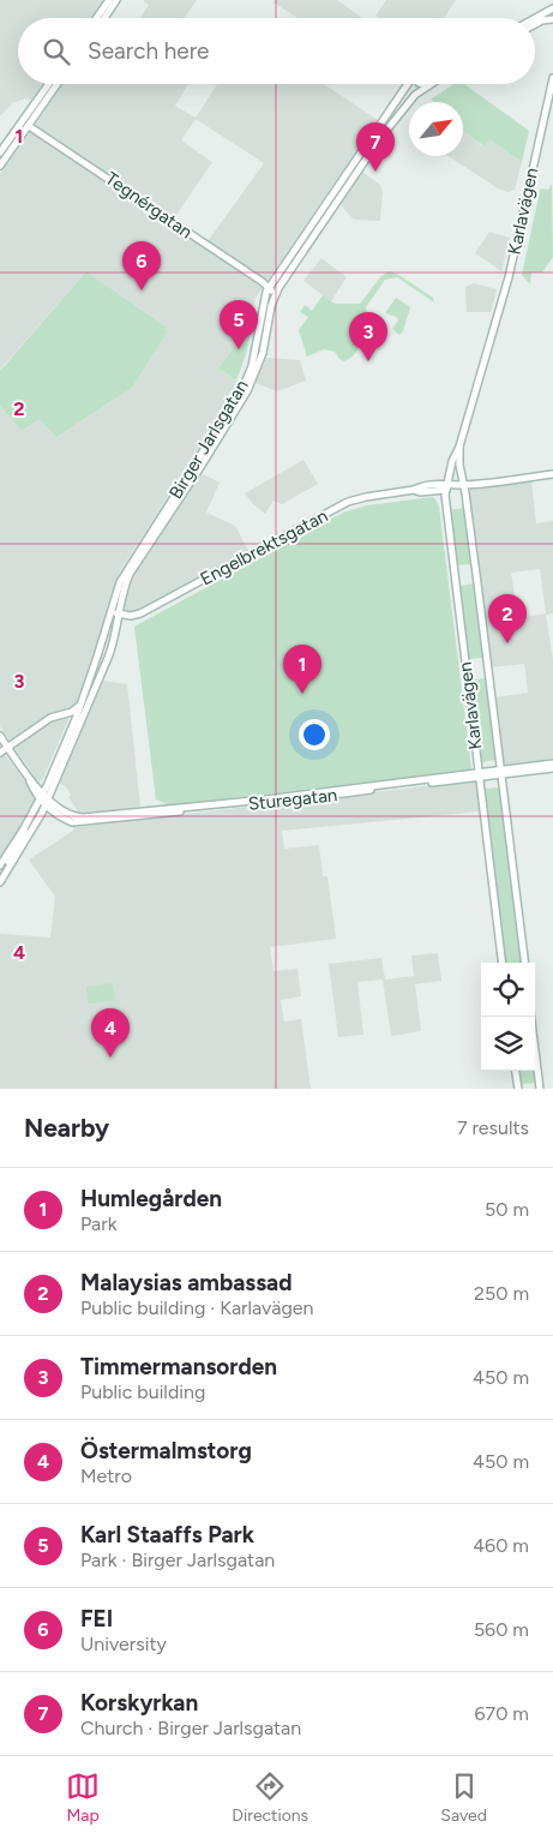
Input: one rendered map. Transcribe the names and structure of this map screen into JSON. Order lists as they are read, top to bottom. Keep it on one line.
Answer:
{"streets":{"street":["Tegnérgatan","Karlavägen","Birger Jarlsgatan","Engelbrektsgatan","Sturegatan"]},"crossings":[["Tegnérgatan","Birger Jarlsgatan"],["Karlavägen","Engelbrektsgatan"],["Karlavägen","Sturegatan"],["Birger Jarlsgatan","Engelbrektsgatan"],["Birger Jarlsgatan","Sturegatan"]],"north":"top right","page":{"search":"Search here","pins":["7","6","5","3","2","1","4"],"heading":["Nearby","7 results"],"list":[{"mark":"1","name":"Humlegården","note":"Park","value":"50 m"},{"mark":"2","name":"Malaysias ambassad","note":"Public building · Karlavägen","value":"250 m"},{"mark":"3","name":"Timmermansorden","note":"Public building","value":"450 m"},{"mark":"4","name":"Östermalmstorg","note":"Metro","value":"450 m"},{"mark":"5","name":"Karl Staaffs Park","note":"Park · Birger Jarlsgatan","value":"460 m"},{"mark":"6","name":"FEI","note":"University","value":"560 m"},{"mark":"7","name":"Korskyrkan","note":"Church · Birger Jarlsgatan","value":"670 m"}],"nav":["Map","Directions","Saved"]},"grid":{"rows":["1","2","3","4"]}}
